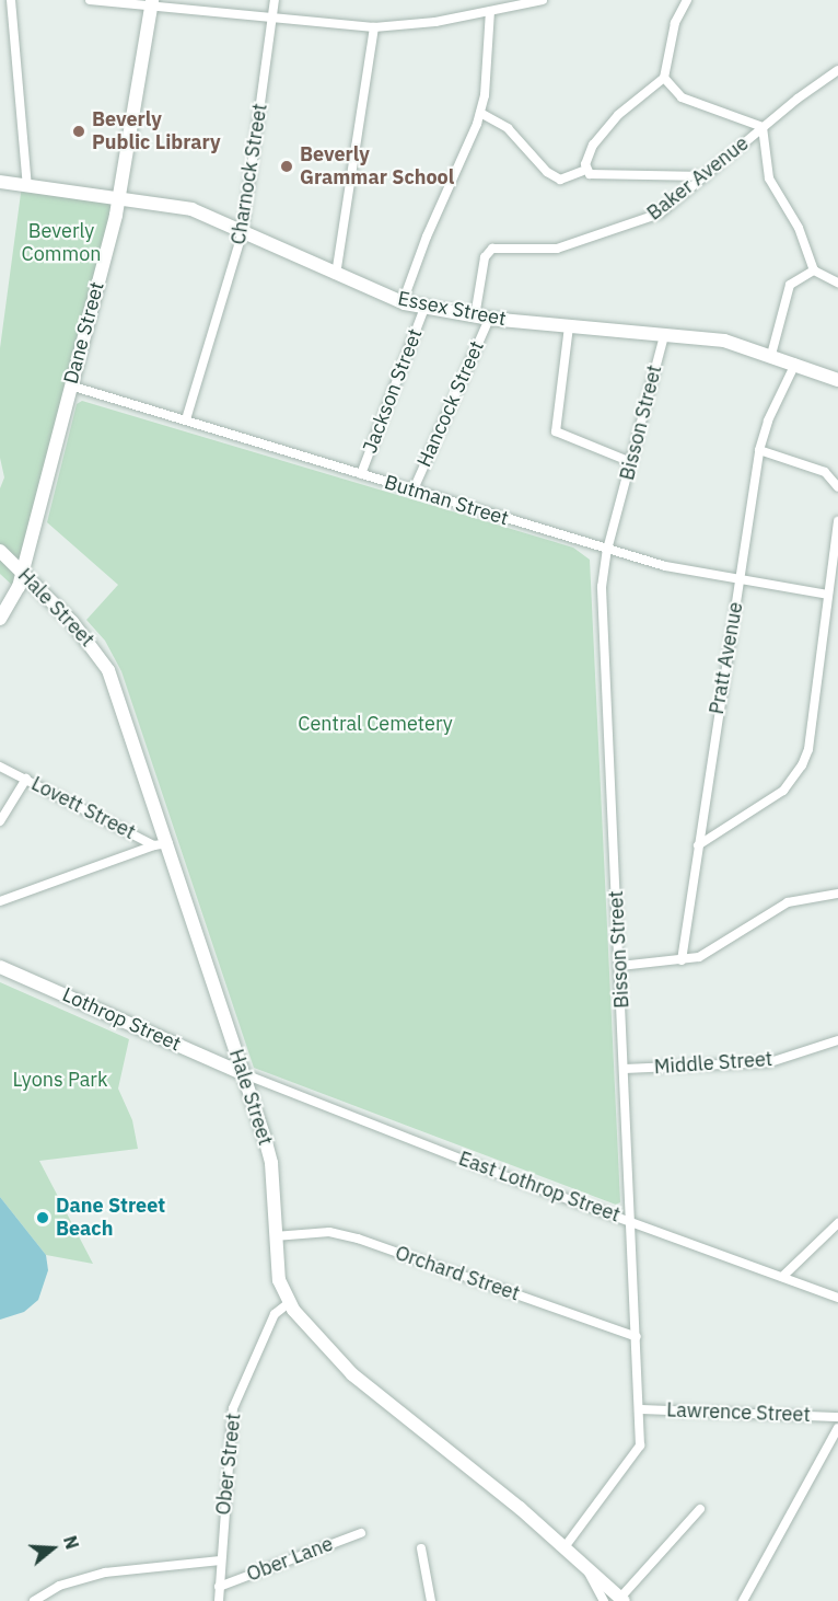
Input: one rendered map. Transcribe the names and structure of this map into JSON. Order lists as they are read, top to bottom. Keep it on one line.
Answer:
{"streets":{"main road":["Essex Street","Dane Street","Hale Street","Lothrop Street"],"street":["Charnock Street","Baker Avenue","Jackson Street","Hancock Street","Bisson Street","Butman Street","Pratt Avenue","Lovett Street","Middle Street","East Lothrop Street","Orchard Street","Lawrence Street","Ober Street","Ober Lane"]},"crossings":[["Charnock Street","Essex Street"],["Charnock Street","Butman Street"],["Baker Avenue","Essex Street"],["Baker Avenue","Hancock Street"],["Essex Street","Dane Street"],["Essex Street","Jackson Street"],["Essex Street","Hancock Street"],["Essex Street","Bisson Street"],["Essex Street","Pratt Avenue"],["Dane Street","Butman Street"],["Dane Street","Hale Street"],["Jackson Street","Butman Street"],["Hancock Street","Butman Street"],["Bisson Street","Butman Street"],["Bisson Street","Hale Street"],["Bisson Street","Middle Street"],["Bisson Street","East Lothrop Street"],["Bisson Street","Orchard Street"],["Bisson Street","Lawrence Street"],["Butman Street","Pratt Avenue"],["Hale Street","Lovett Street"],["Hale Street","Lothrop Street"],["Hale Street","East Lothrop Street"],["Hale Street","Orchard Street"],["Hale Street","Ober Street"],["Lothrop Street","East Lothrop Street"],["Ober Street","Ober Lane"]],"parks":["Beverly Common","Central Cemetery","Lyons Park"],"places":["Beverly Public Library","Beverly Grammar School","Dane Street Beach"],"north":"right"}
